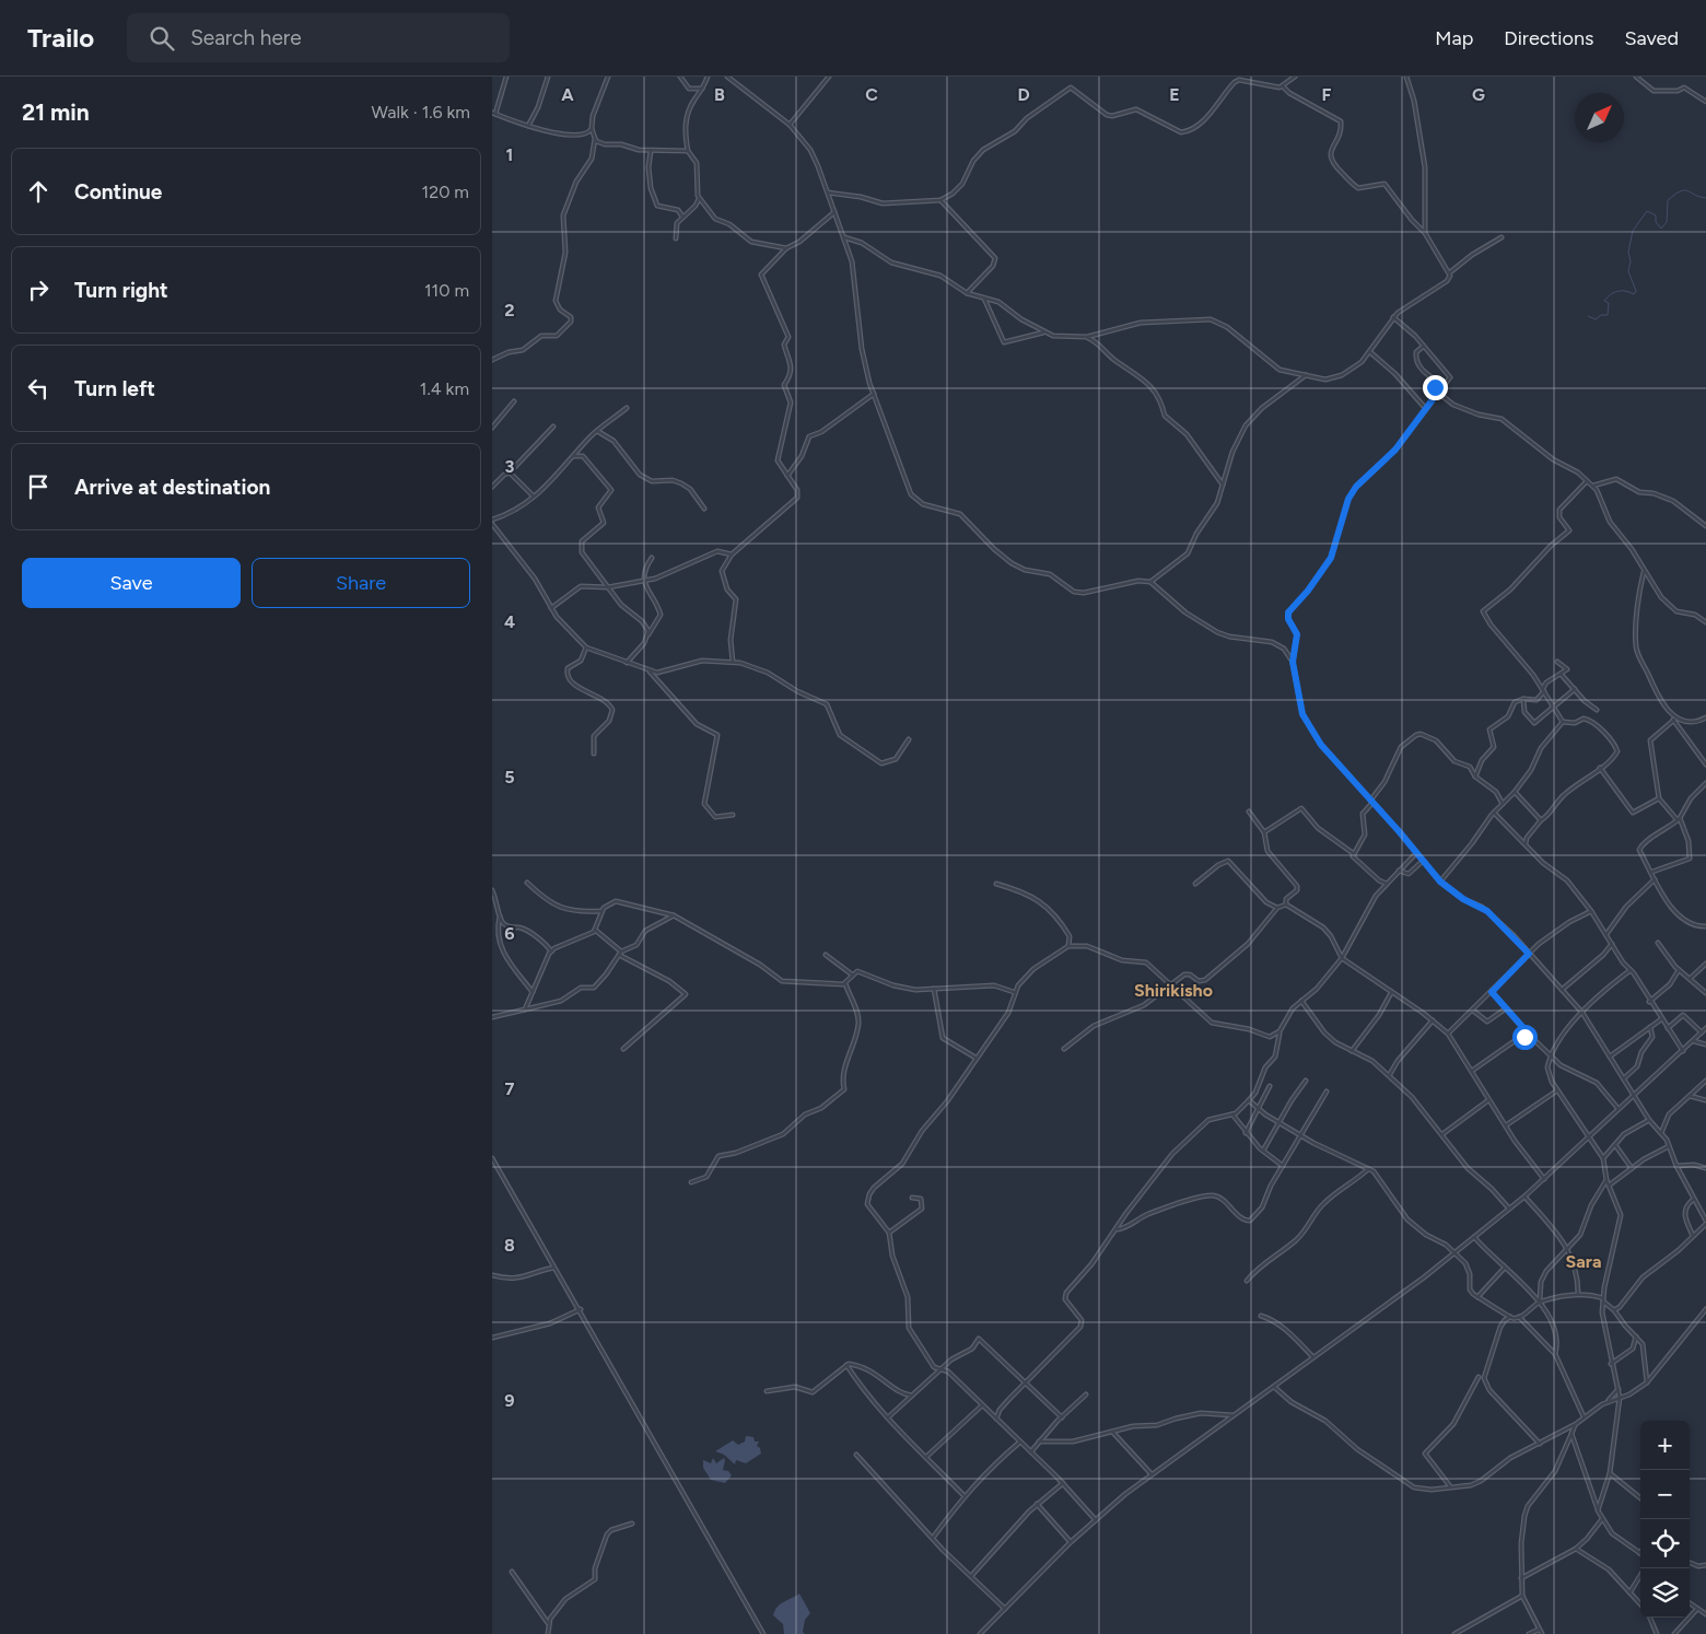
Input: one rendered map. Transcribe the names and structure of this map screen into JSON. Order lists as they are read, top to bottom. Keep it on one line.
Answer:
{"districts":["Shirikisho","Sara"],"north":"top right","page":{"header":"Trailo","search":"Search here","nav":["Map","Directions","Saved"],"heading":["21 min","Walk · 1.6 km"],"list":[["Continue","120 m"],["Turn right","110 m"],["Turn left","1.4 km"],"Arrive at destination"],"buttons":["Save","Share"],"map_buttons":["+","−"]},"grid":{"columns":["A","B","C","D","E","F","G"],"rows":["1","2","3","4","5","6","7","8","9"]}}
